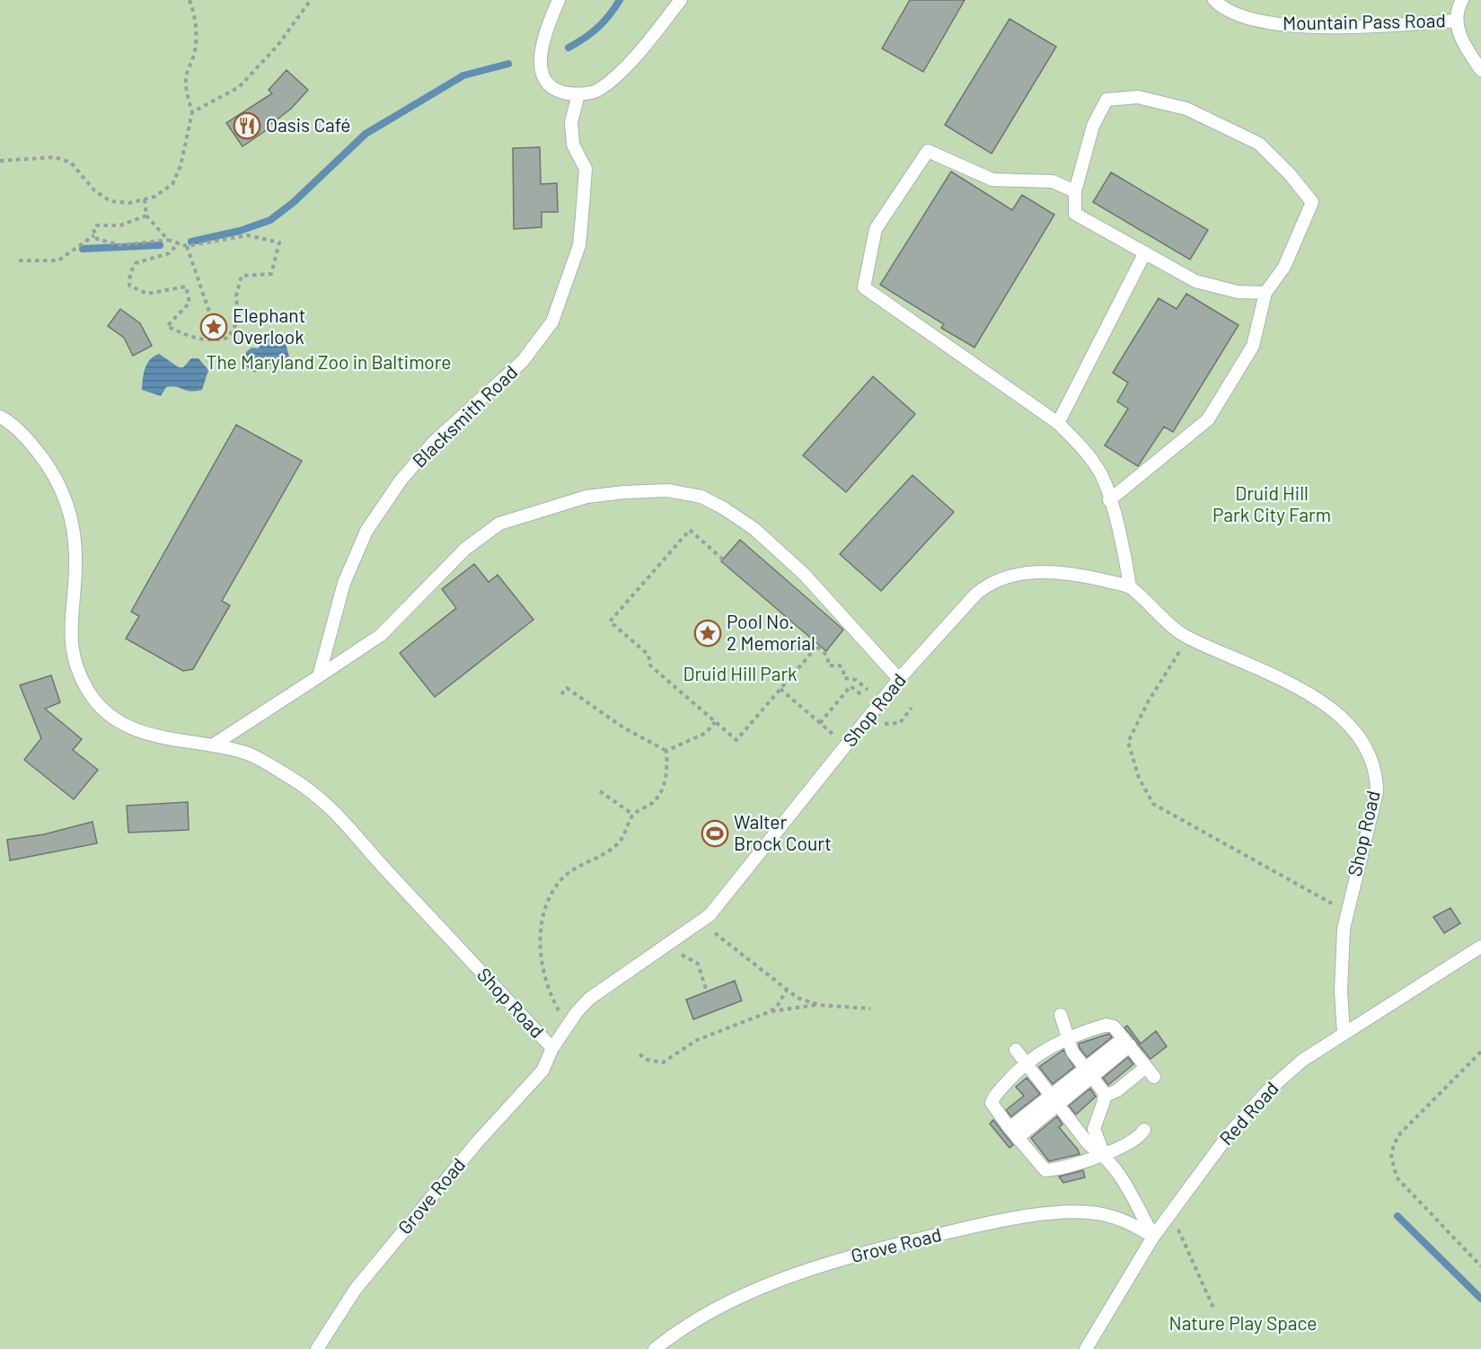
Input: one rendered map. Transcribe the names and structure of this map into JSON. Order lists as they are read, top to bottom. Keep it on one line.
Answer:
{"streets":{"lane":["Mountain Pass Road","Blacksmith Road","Shop Road","Red Road","Grove Road"]},"crossings":[["Shop Road","Red Road"],["Shop Road","Grove Road"],["Red Road","Grove Road"]],"parks":["The Maryland Zoo in Baltimore","Druid Hill Park City Farm","Druid Hill Park","Nature Play Space"],"places":{"restaurant":["Oasis Café"],"place":["Elephant Overlook","Pool No. 2 Memorial"],"sports":["Walter Brock Court"]}}
